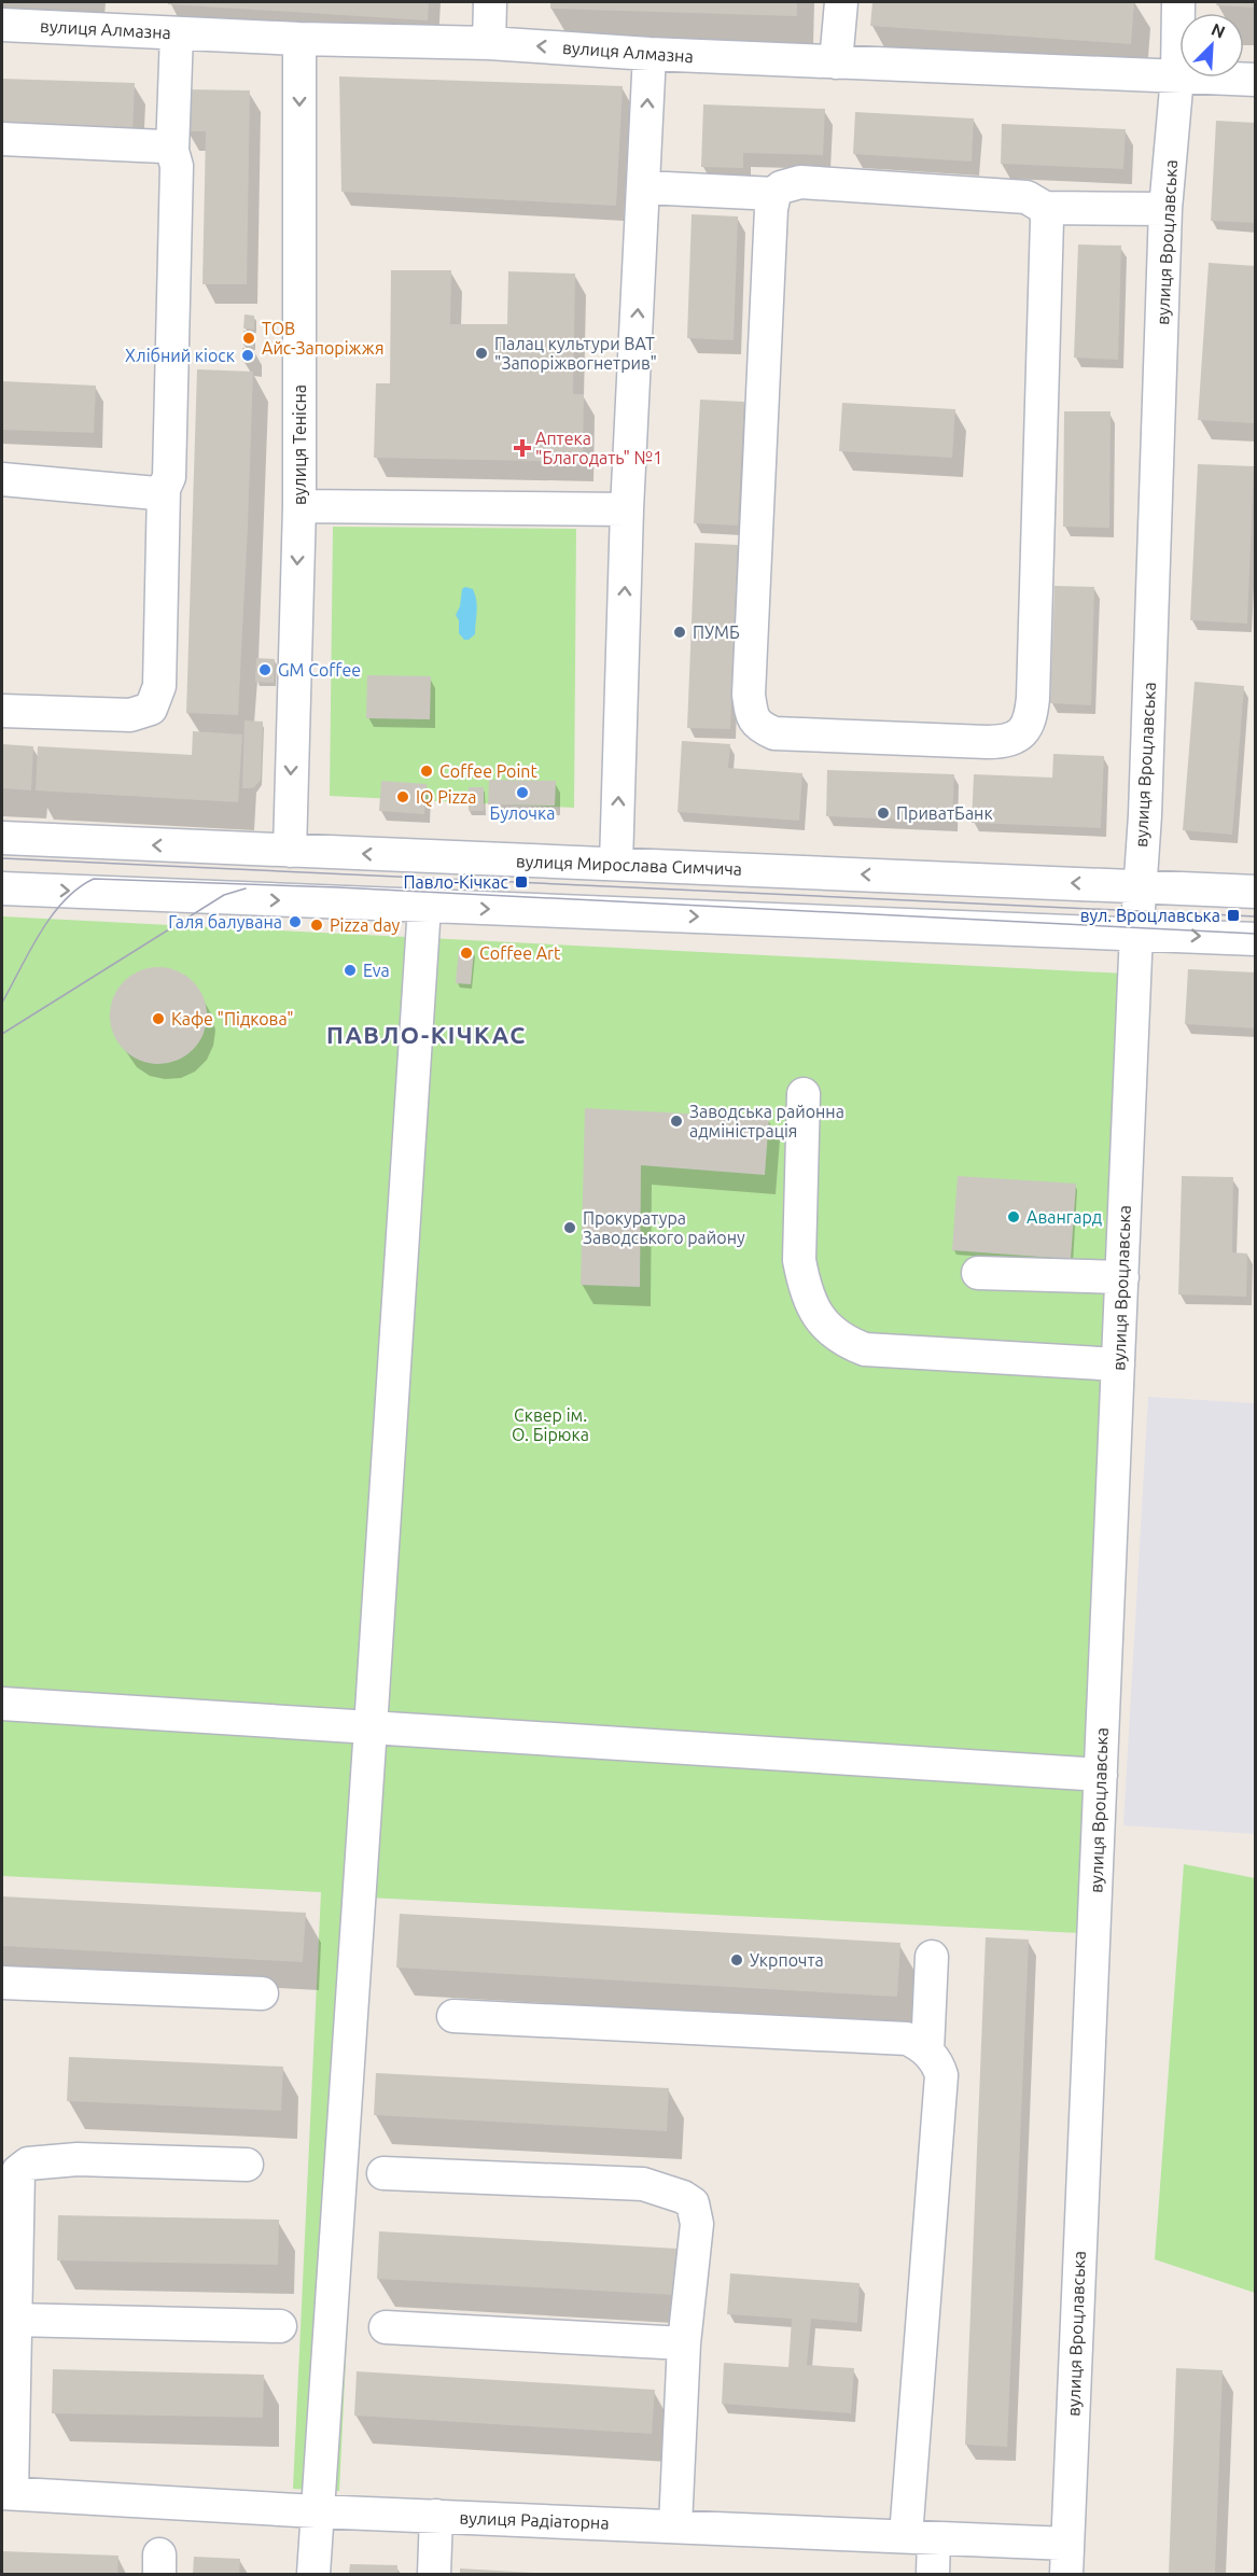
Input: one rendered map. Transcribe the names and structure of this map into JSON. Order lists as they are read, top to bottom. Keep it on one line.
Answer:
{"streets":{"street":["вулиця Алмазна","вулиця Вроцлавська","вулиця Тенісна","вулиця Мирослава Симчича","вулиця Радіаторна"]},"crossings":[["вулиця Алмазна","вулиця Вроцлавська"],["вулиця Алмазна","вулиця Тенісна"],["вулиця Вроцлавська","вулиця Мирослава Симчича"],["вулиця Вроцлавська","вулиця Радіаторна"],["вулиця Тенісна","вулиця Мирослава Симчича"]],"districts":["ПАВЛО-КІЧКАС"],"parks":["Сквер ім. О. Бірюка"],"places":{"other":["ТОВ Айс-Запоріжжя","Палац культури ВАТ \"Запоріжвогнетрив\"","Хлібний кіоск","ПУМБ","GM Coffee","Coffee Point","Булочка","IQ Pіzza","ПриватБанк","Галя балувана","Pizza day","Coffee Art","Eva","Кафе \"Підкова\"","Заводська районна адміністрація","Авангард","Прокуратура Заводського району","Укрпочта"],"health":["Аптека \"Благодать\" №1"],"transit":["Павло-Кічкас","вул. Вроцлавська"]},"north":"top right"}
